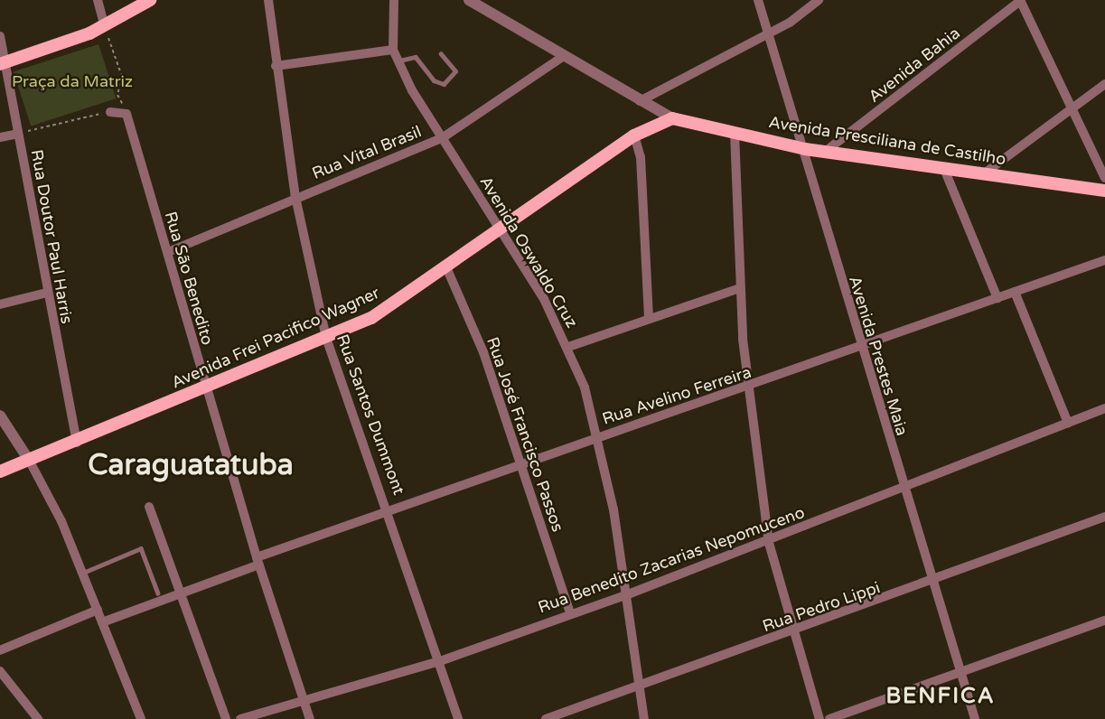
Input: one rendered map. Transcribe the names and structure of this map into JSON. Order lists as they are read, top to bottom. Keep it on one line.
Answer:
{"streets":{"main road":["Avenida Presciliana de Castilho","Avenida Frei Pacifico Wagner"],"street":["Avenida Bahia","Rua Vital Brasil","Rua Doutor Paul Harris","Avenida Oswaldo Cruz","Rua São Benedito","Avenida Prestes Maia","Rua Avelino Ferreira","Rua Santos Dummont","Rua José Francisco Passos","Rua Benedito Zacarias Nepomuceno","Rua Pedro Lippi"]},"crossings":[["Avenida Bahia","Avenida Presciliana de Castilho"],["Avenida Presciliana de Castilho","Rua Vital Brasil"],["Avenida Presciliana de Castilho","Avenida Frei Pacifico Wagner"],["Avenida Presciliana de Castilho","Avenida Prestes Maia"],["Rua Vital Brasil","Avenida Oswaldo Cruz"],["Rua Vital Brasil","Rua São Benedito"],["Rua Vital Brasil","Rua Santos Dummont"],["Rua Doutor Paul Harris","Avenida Frei Pacifico Wagner"],["Avenida Oswaldo Cruz","Avenida Frei Pacifico Wagner"],["Avenida Oswaldo Cruz","Rua Avelino Ferreira"],["Avenida Oswaldo Cruz","Rua Benedito Zacarias Nepomuceno"],["Avenida Oswaldo Cruz","Rua Pedro Lippi"],["Rua São Benedito","Avenida Frei Pacifico Wagner"],["Rua São Benedito","Rua Avelino Ferreira"],["Rua São Benedito","Rua Benedito Zacarias Nepomuceno"],["Avenida Frei Pacifico Wagner","Rua Santos Dummont"],["Avenida Frei Pacifico Wagner","Rua José Francisco Passos"],["Avenida Prestes Maia","Rua Avelino Ferreira"],["Avenida Prestes Maia","Rua Benedito Zacarias Nepomuceno"],["Avenida Prestes Maia","Rua Pedro Lippi"],["Rua Avelino Ferreira","Rua Santos Dummont"],["Rua Avelino Ferreira","Rua José Francisco Passos"],["Rua Santos Dummont","Rua Benedito Zacarias Nepomuceno"],["Rua José Francisco Passos","Rua Benedito Zacarias Nepomuceno"]],"districts":["Caraguatatuba","BENFICA"],"parks":["Praça da Matriz"]}
